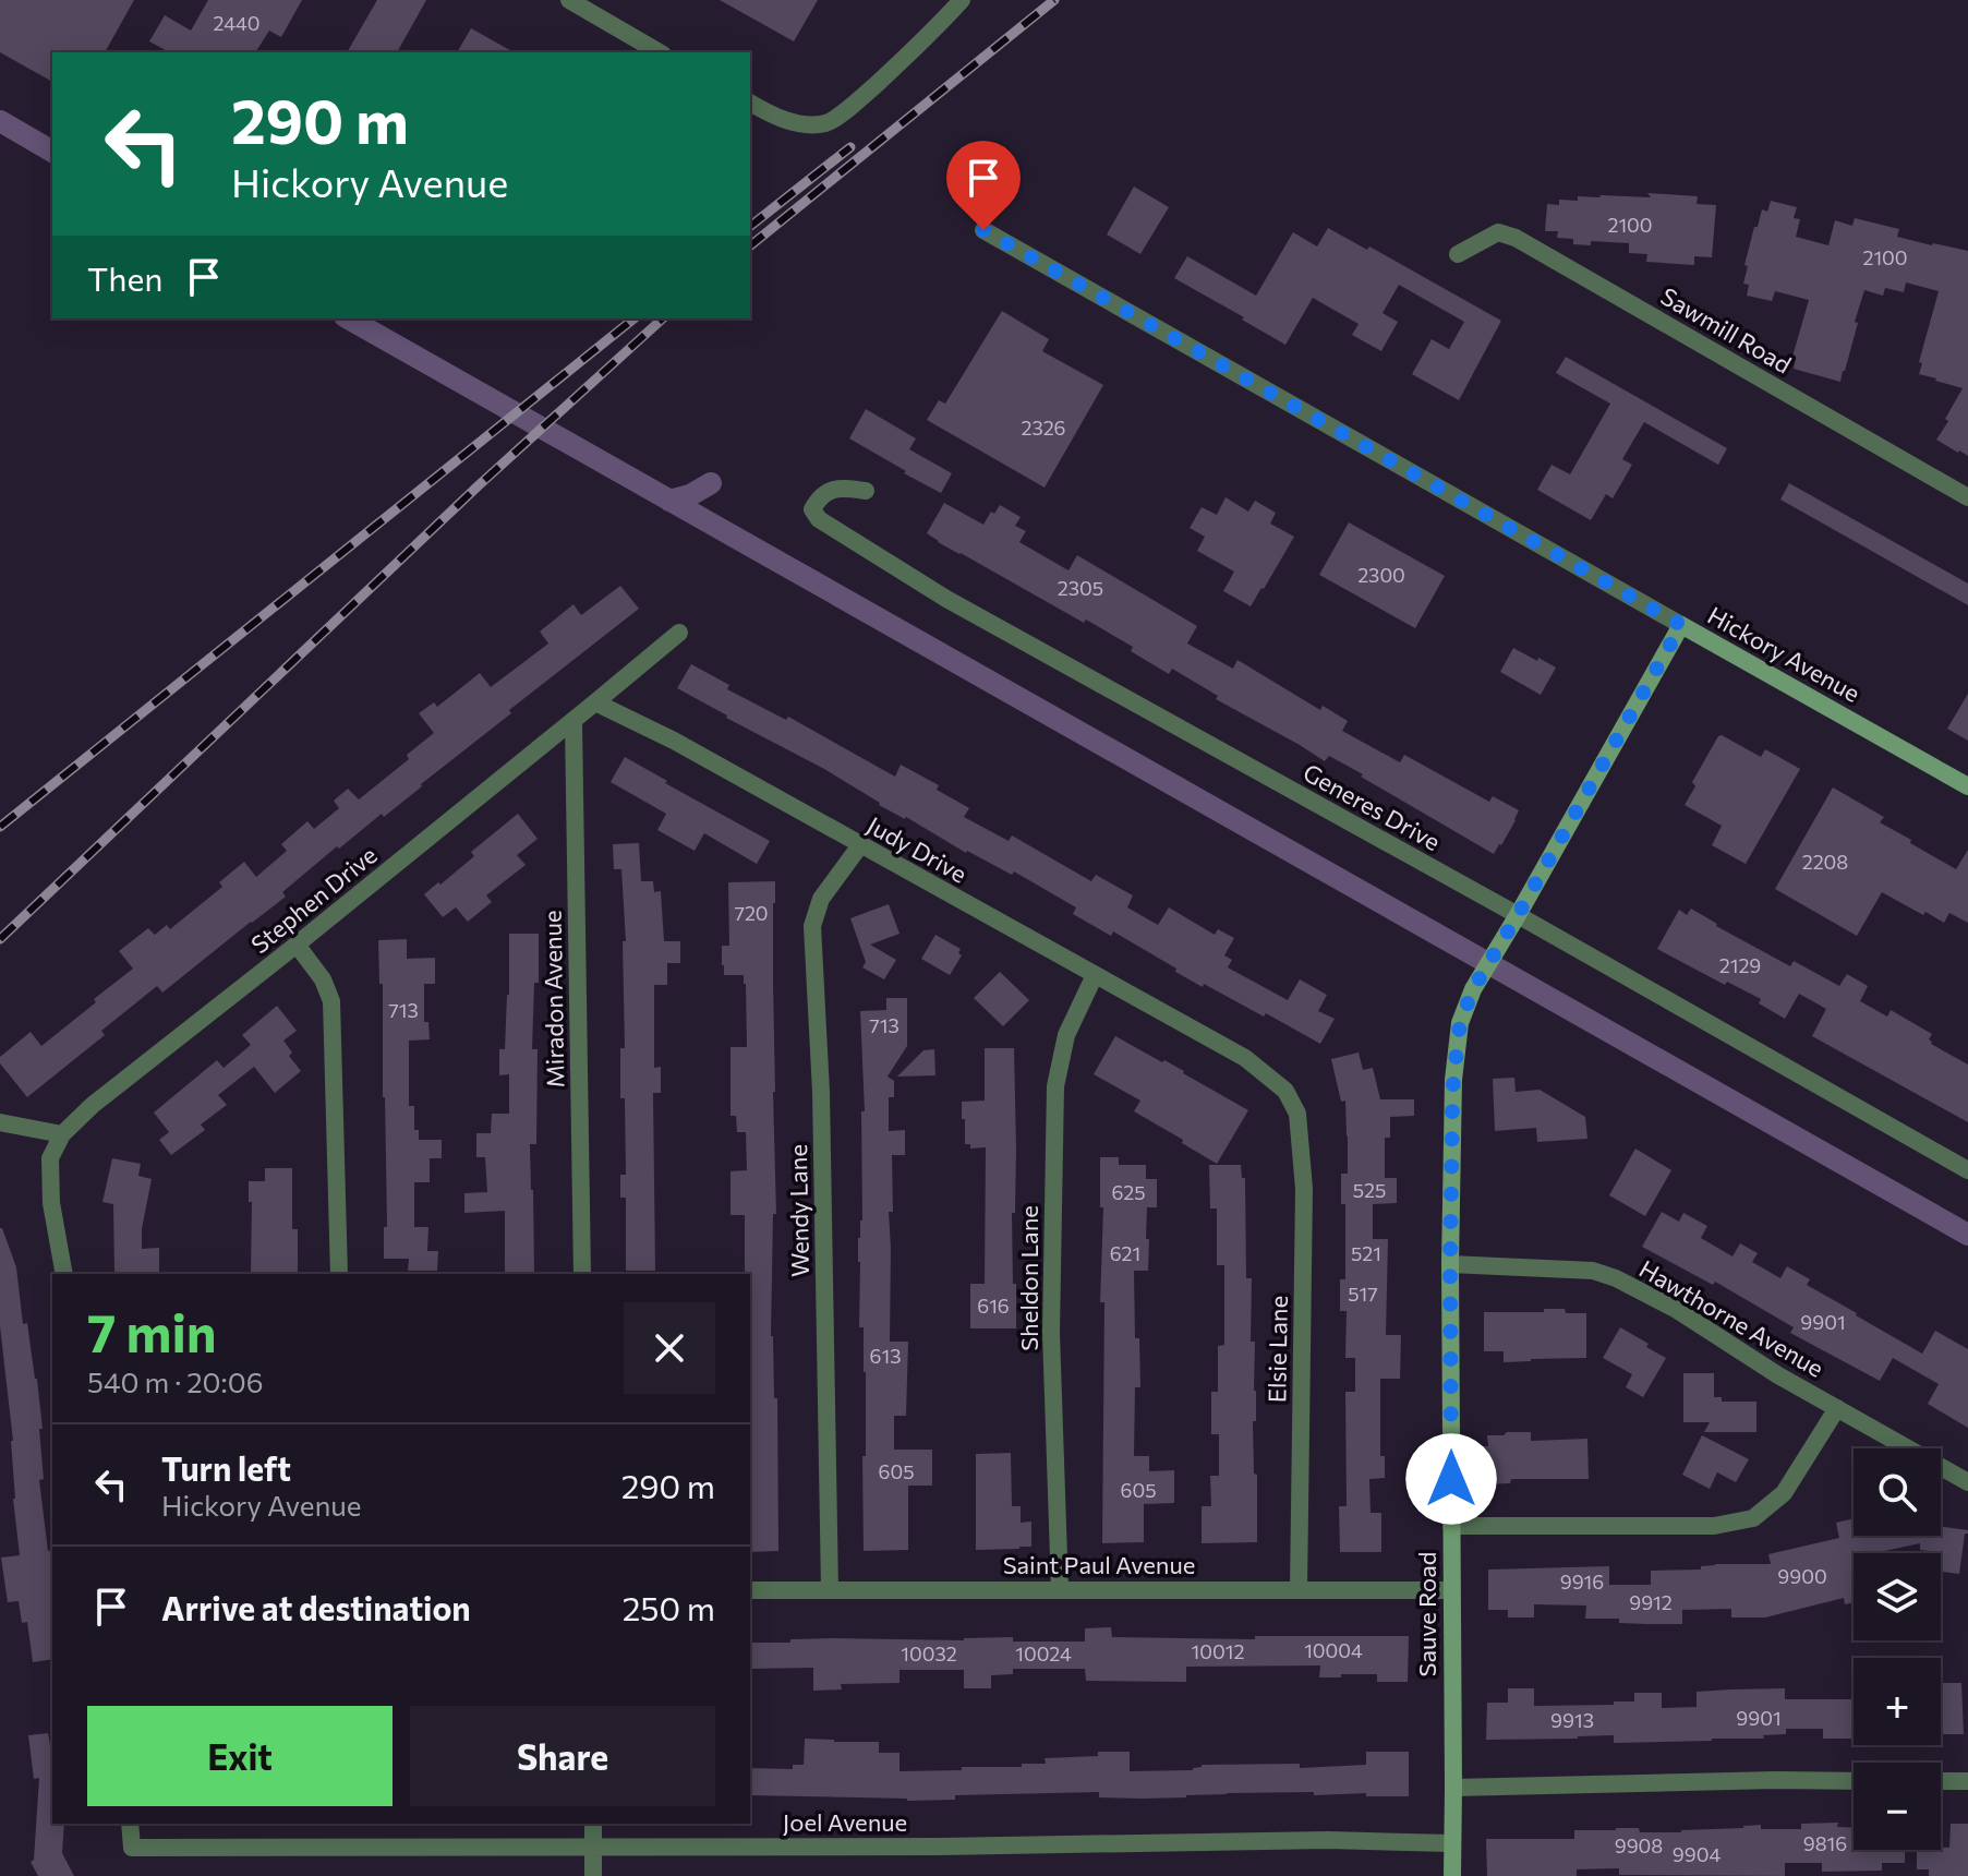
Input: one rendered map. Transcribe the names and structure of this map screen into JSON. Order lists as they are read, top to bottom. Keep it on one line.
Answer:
{"streets":{"street":["Sawmill Road","Hickory Avenue","Generes Drive","Judy Drive","Stephen Drive","Miradon Avenue","Wendy Lane","Sheldon Lane","Hawthorne Avenue","Elsie Lane","Saint Paul Avenue","Sauve Road","Joel Avenue"]},"crossings":[["Hickory Avenue","Sauve Road"],["Generes Drive","Sauve Road"],["Judy Drive","Stephen Drive"],["Judy Drive","Wendy Lane"],["Judy Drive","Sheldon Lane"],["Judy Drive","Elsie Lane"],["Stephen Drive","Miradon Avenue"],["Wendy Lane","Saint Paul Avenue"],["Sheldon Lane","Saint Paul Avenue"],["Hawthorne Avenue","Sauve Road"],["Elsie Lane","Saint Paul Avenue"],["Saint Paul Avenue","Sauve Road"],["Sauve Road","Joel Avenue"]],"house_numbers":["2440","2100","2100","2326","2300","2305","2208","720","2129","713","713","525","625","621","521","517","616","9901","613","605","605","9900","9916","9912","10004","10012","10032","10024","9901","9913","9816","9908","9904"],"page":{"turn":["290 m","Hickory Avenue"],"then":"Then","heading":["7 min","540 m · 20:06"],"list":[{"name":"Turn left","note":"Hickory Avenue","value":"290 m"},{"name":"Arrive at destination","value":"250 m"}],"map_buttons":["+","−"],"buttons":["Exit","Share"]}}
